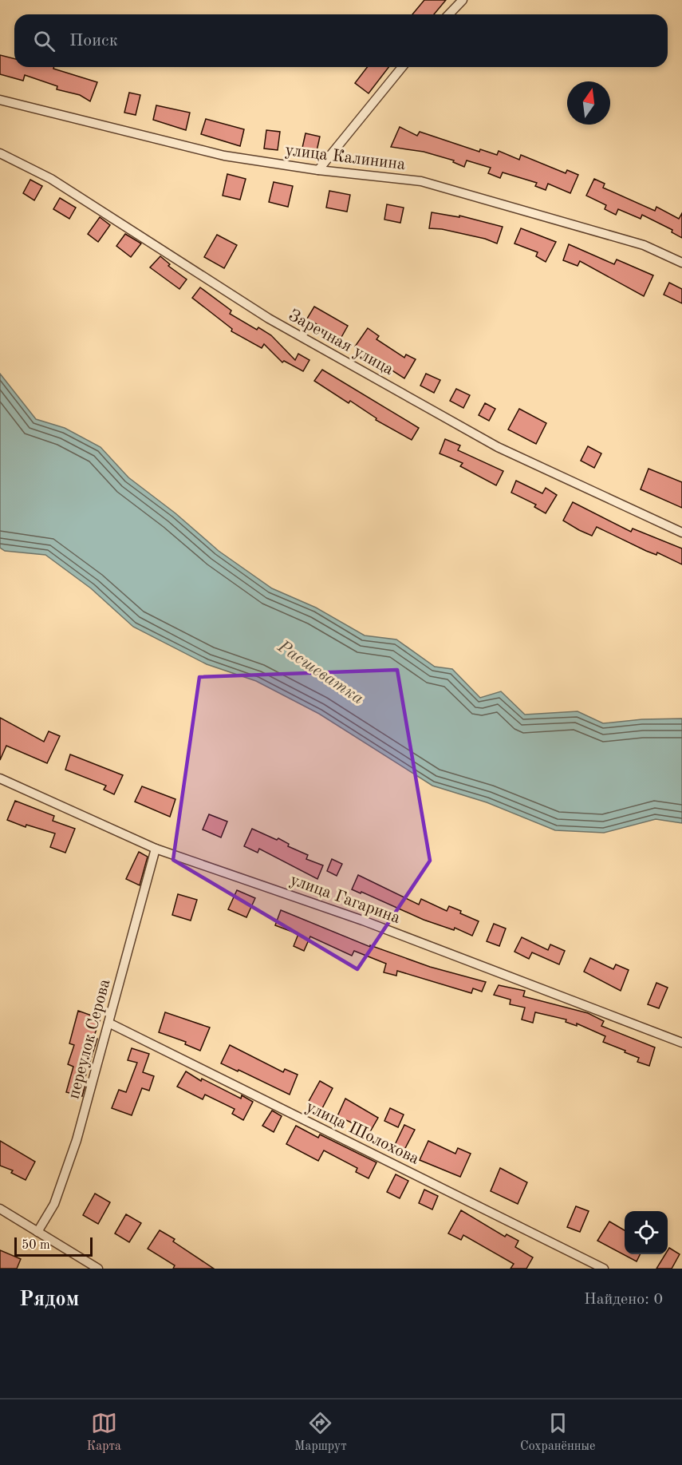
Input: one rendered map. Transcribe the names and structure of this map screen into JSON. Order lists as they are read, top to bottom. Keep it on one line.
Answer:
{"streets":{"street":["улица Калинина","Заречная улица","улица Гагарина","переулок Серова","улица Шолохова"]},"crossings":[["улица Гагарина","переулок Серова"],["переулок Серова","улица Шолохова"]],"water":["Расшеватка"],"scale_bar":"50 m","north":"top","page":{"search":"Поиск","scale":"50 m","heading":["Рядом","Найдено: 0"],"nav":["Карта","Маршрут","Сохранённые"]}}
